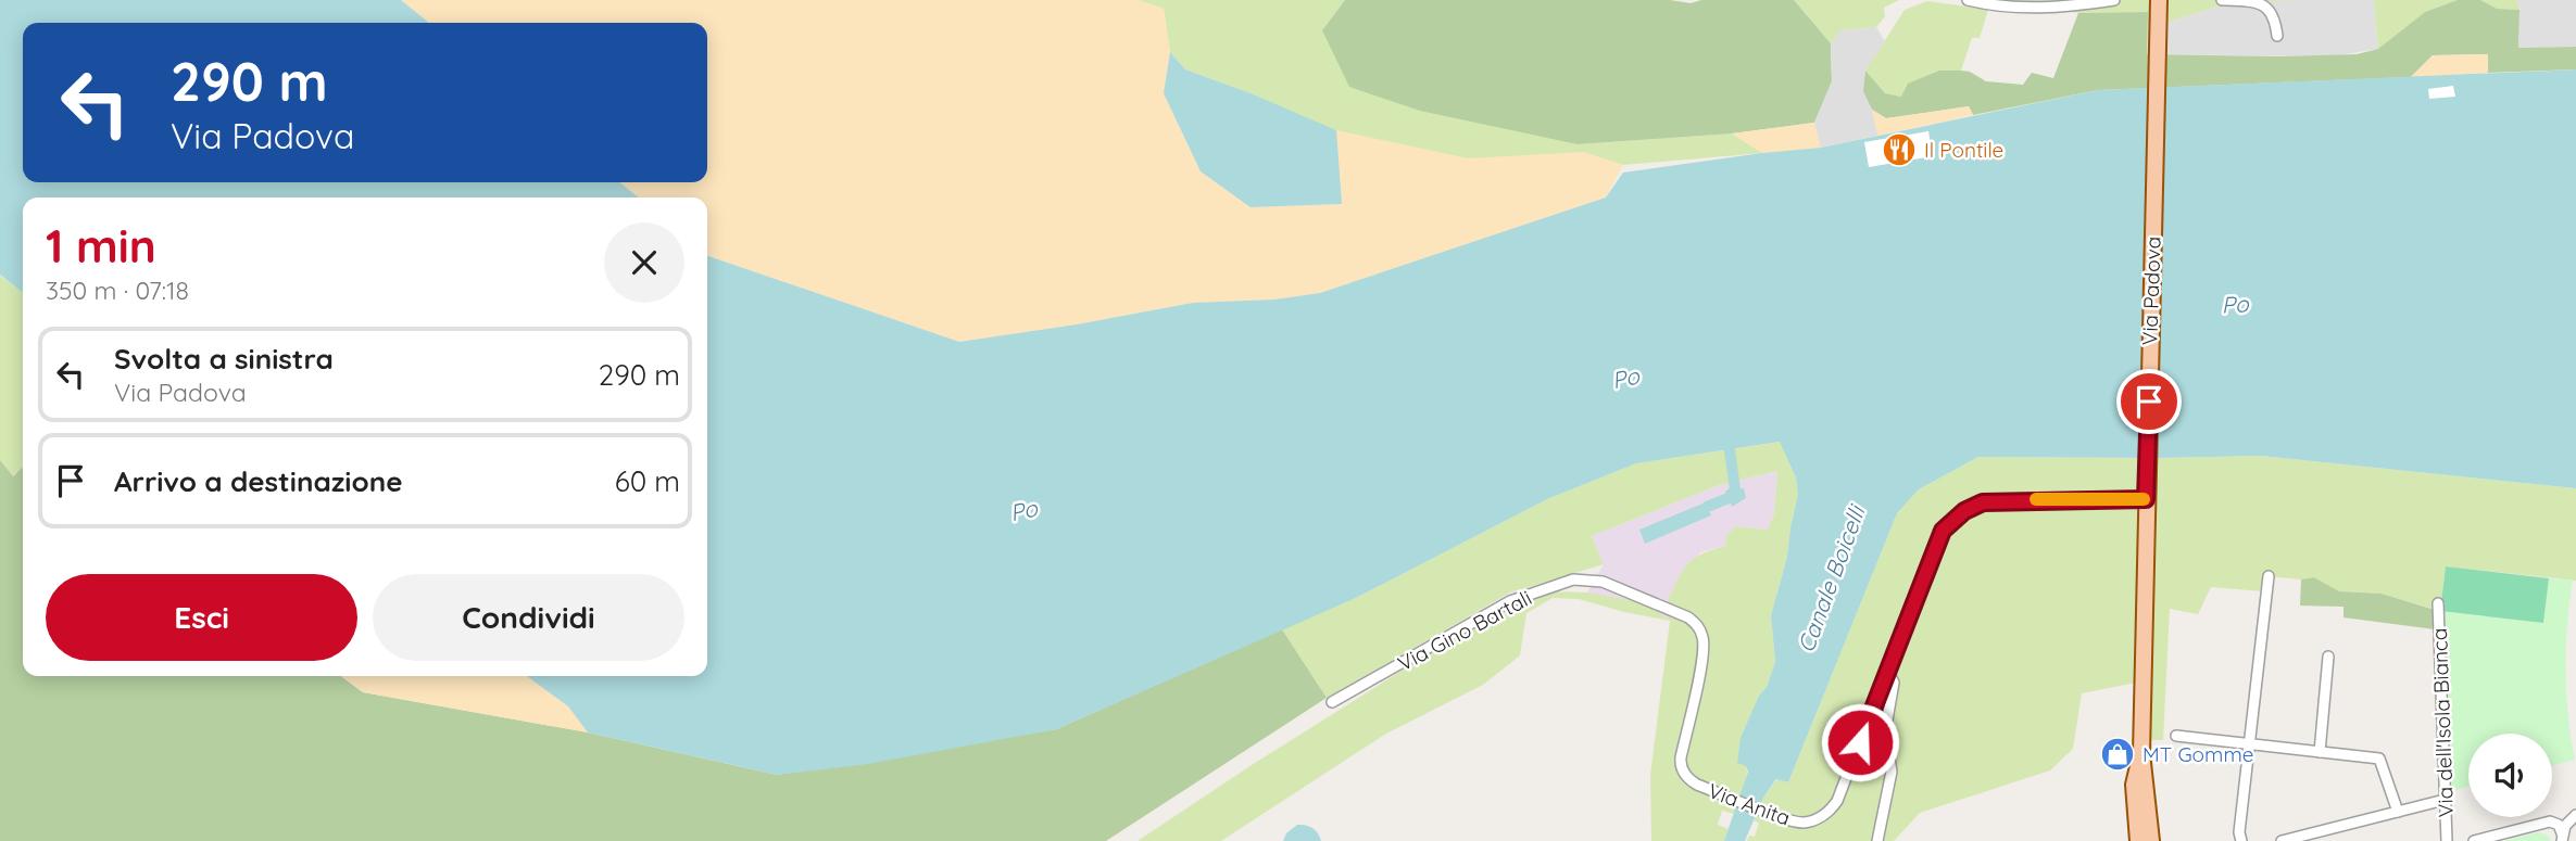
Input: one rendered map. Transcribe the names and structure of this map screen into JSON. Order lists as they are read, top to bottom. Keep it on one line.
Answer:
{"streets":{"main road":["Via Padova"],"street":["Via Gino Bartali","Via dell'Isola Bianca","Via Anita"]},"crossings":[["Via Padova","Via Anita"],["Via Gino Bartali","Via Anita"]],"water":["Po","Canale Boicelli"],"places":{"restaurant":["Il Pontile"],"shop":["MT Gomme"]},"page":{"turn":["290 m","Via Padova"],"heading":["1 min","350 m · 07:18"],"list":[{"name":"Svolta a sinistra","note":"Via Padova","value":"290 m"},{"name":"Arrivo a destinazione","value":"60 m"}],"buttons":["Esci","Condividi"]}}
